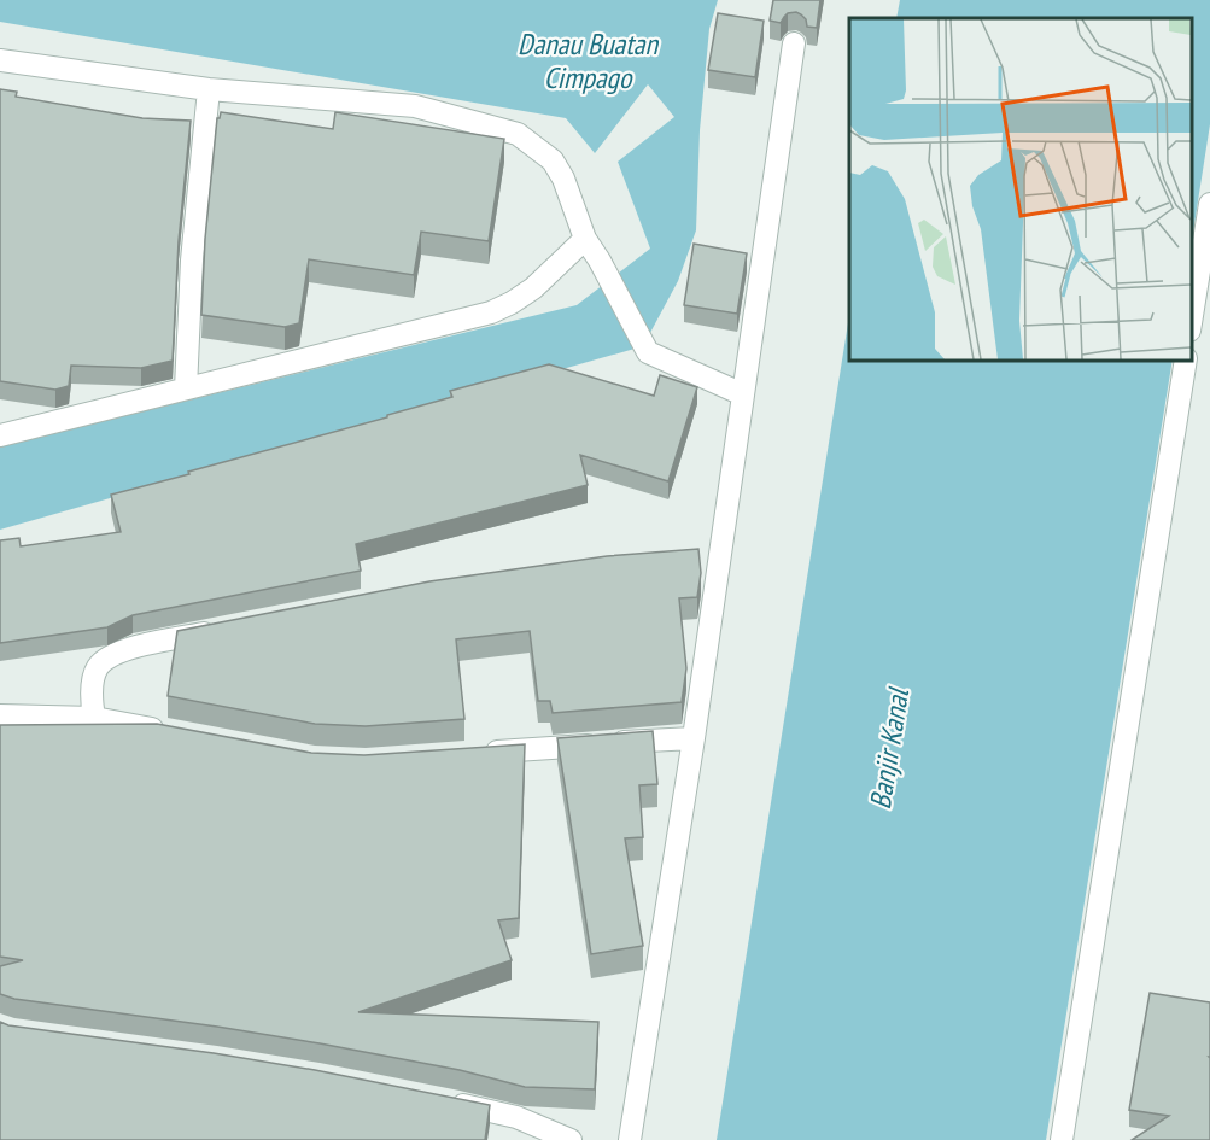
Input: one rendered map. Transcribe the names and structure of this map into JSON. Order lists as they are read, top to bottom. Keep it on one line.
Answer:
{"water":["Danau Buatan Cimpago","Banjir Kanal"]}
